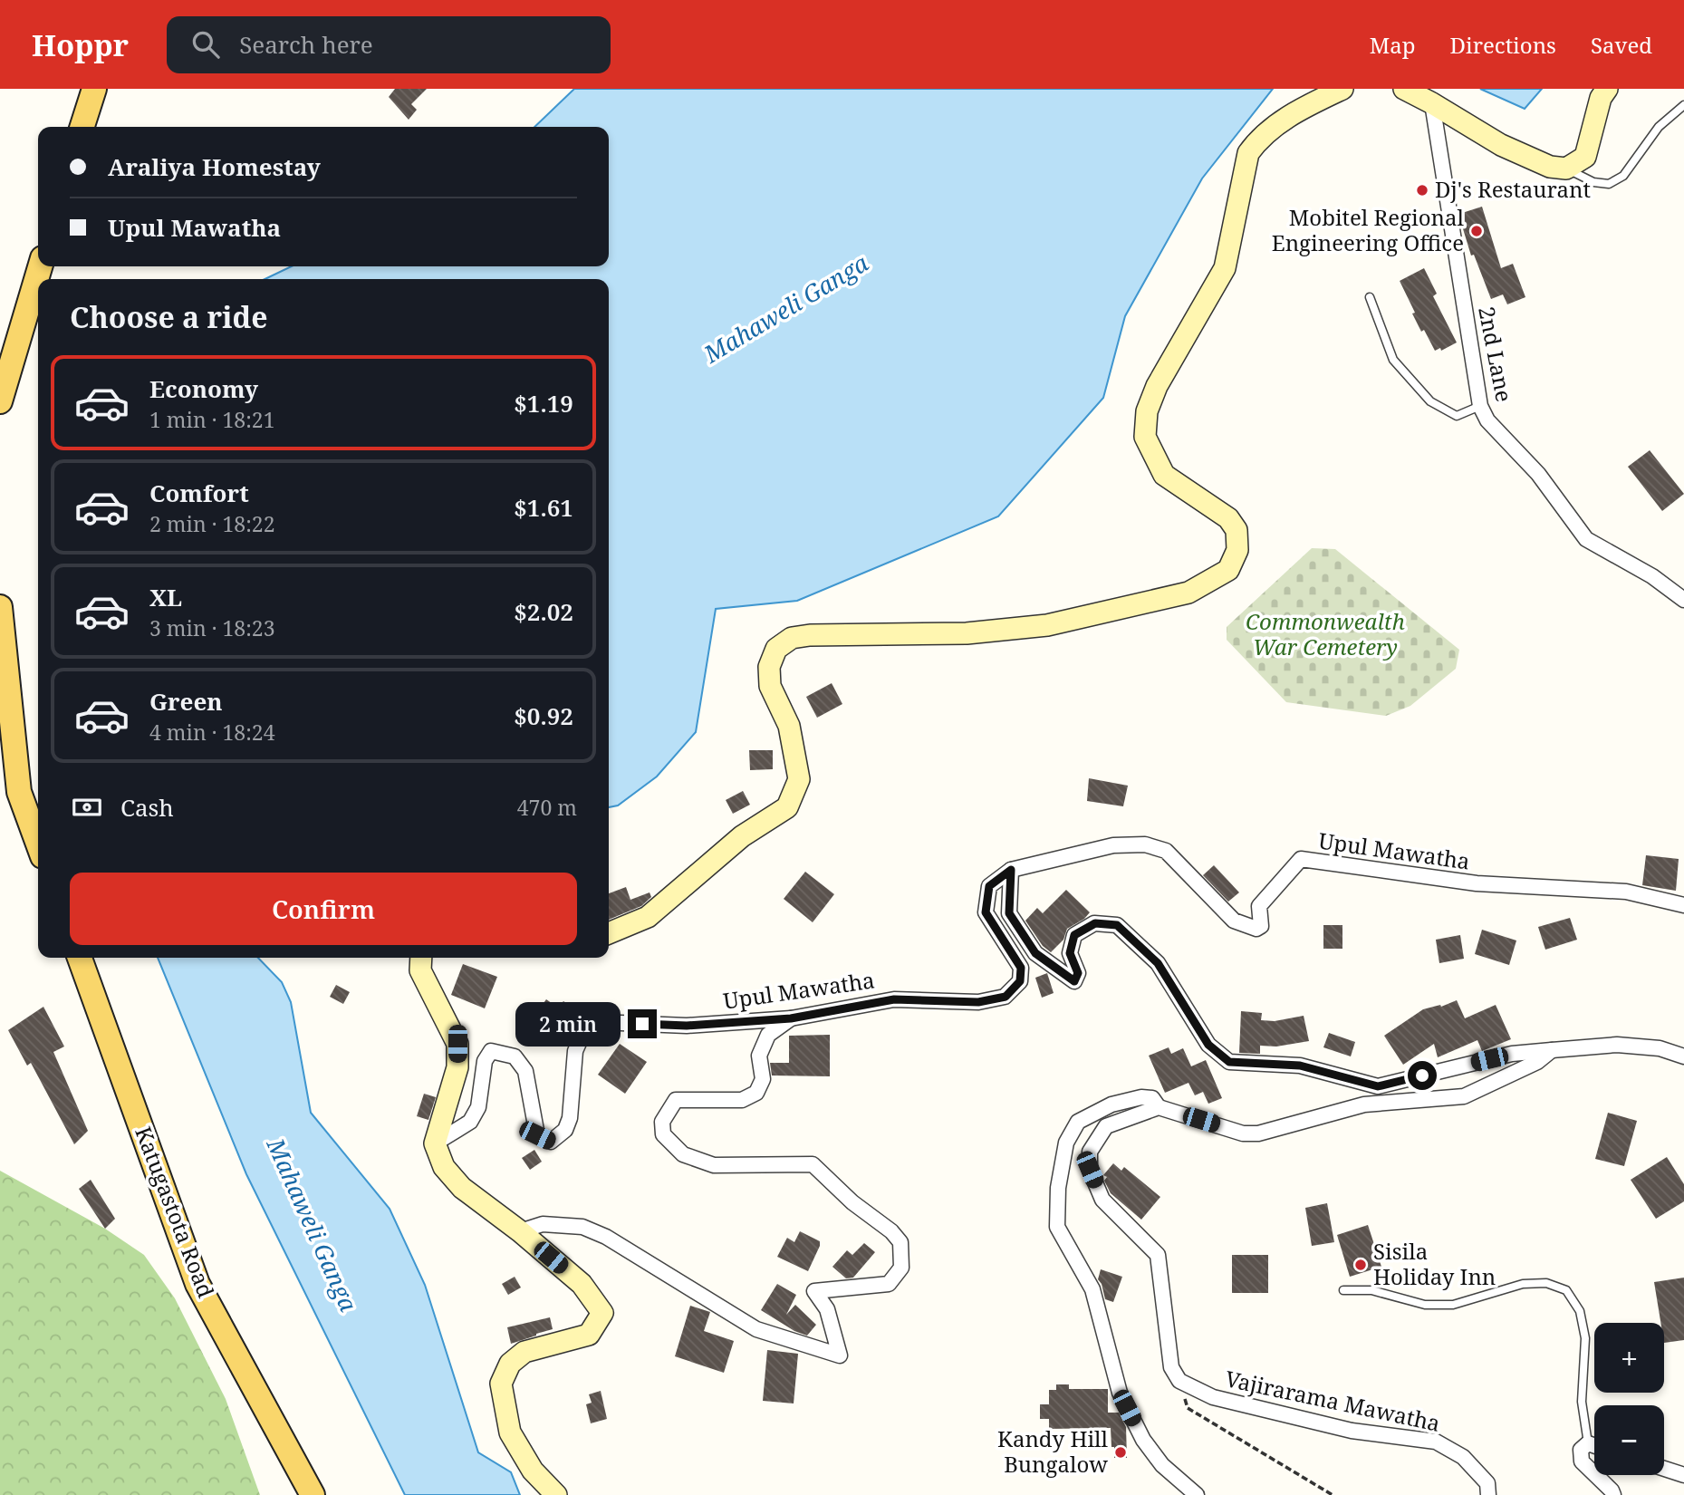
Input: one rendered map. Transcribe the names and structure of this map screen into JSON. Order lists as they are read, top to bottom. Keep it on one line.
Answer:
{"streets":{"main road":["Katugastota Road"],"street":["2nd Lane","Upul Mawatha","Vajirarama Mawatha"]},"water":["Mahaweli Ganga"],"parks":["Commonwealth War Cemetery"],"places":["Dj's Restaurant","Mobitel Regional Engineering Office","Sisila Holiday Inn","Kandy Hill Bungalow"],"page":{"header":"Hoppr","search":"Search here","nav":["Map","Directions","Saved"],"banner":["Araliya Homestay","Upul Mawatha"],"heading":"Choose a ride","list":[{"name":"Economy","note":"1 min · 18:21","value":"$1.19"},{"name":"Comfort","note":"2 min · 18:22","value":"$1.61"},{"name":"XL","note":"3 min · 18:23","value":"$2.02"},{"name":"Green","note":"4 min · 18:24","value":"$0.92"}],"pay":["Cash","470 m"],"buttons":"Confirm","bubble":"2 min","map_buttons":["+","−"]}}
